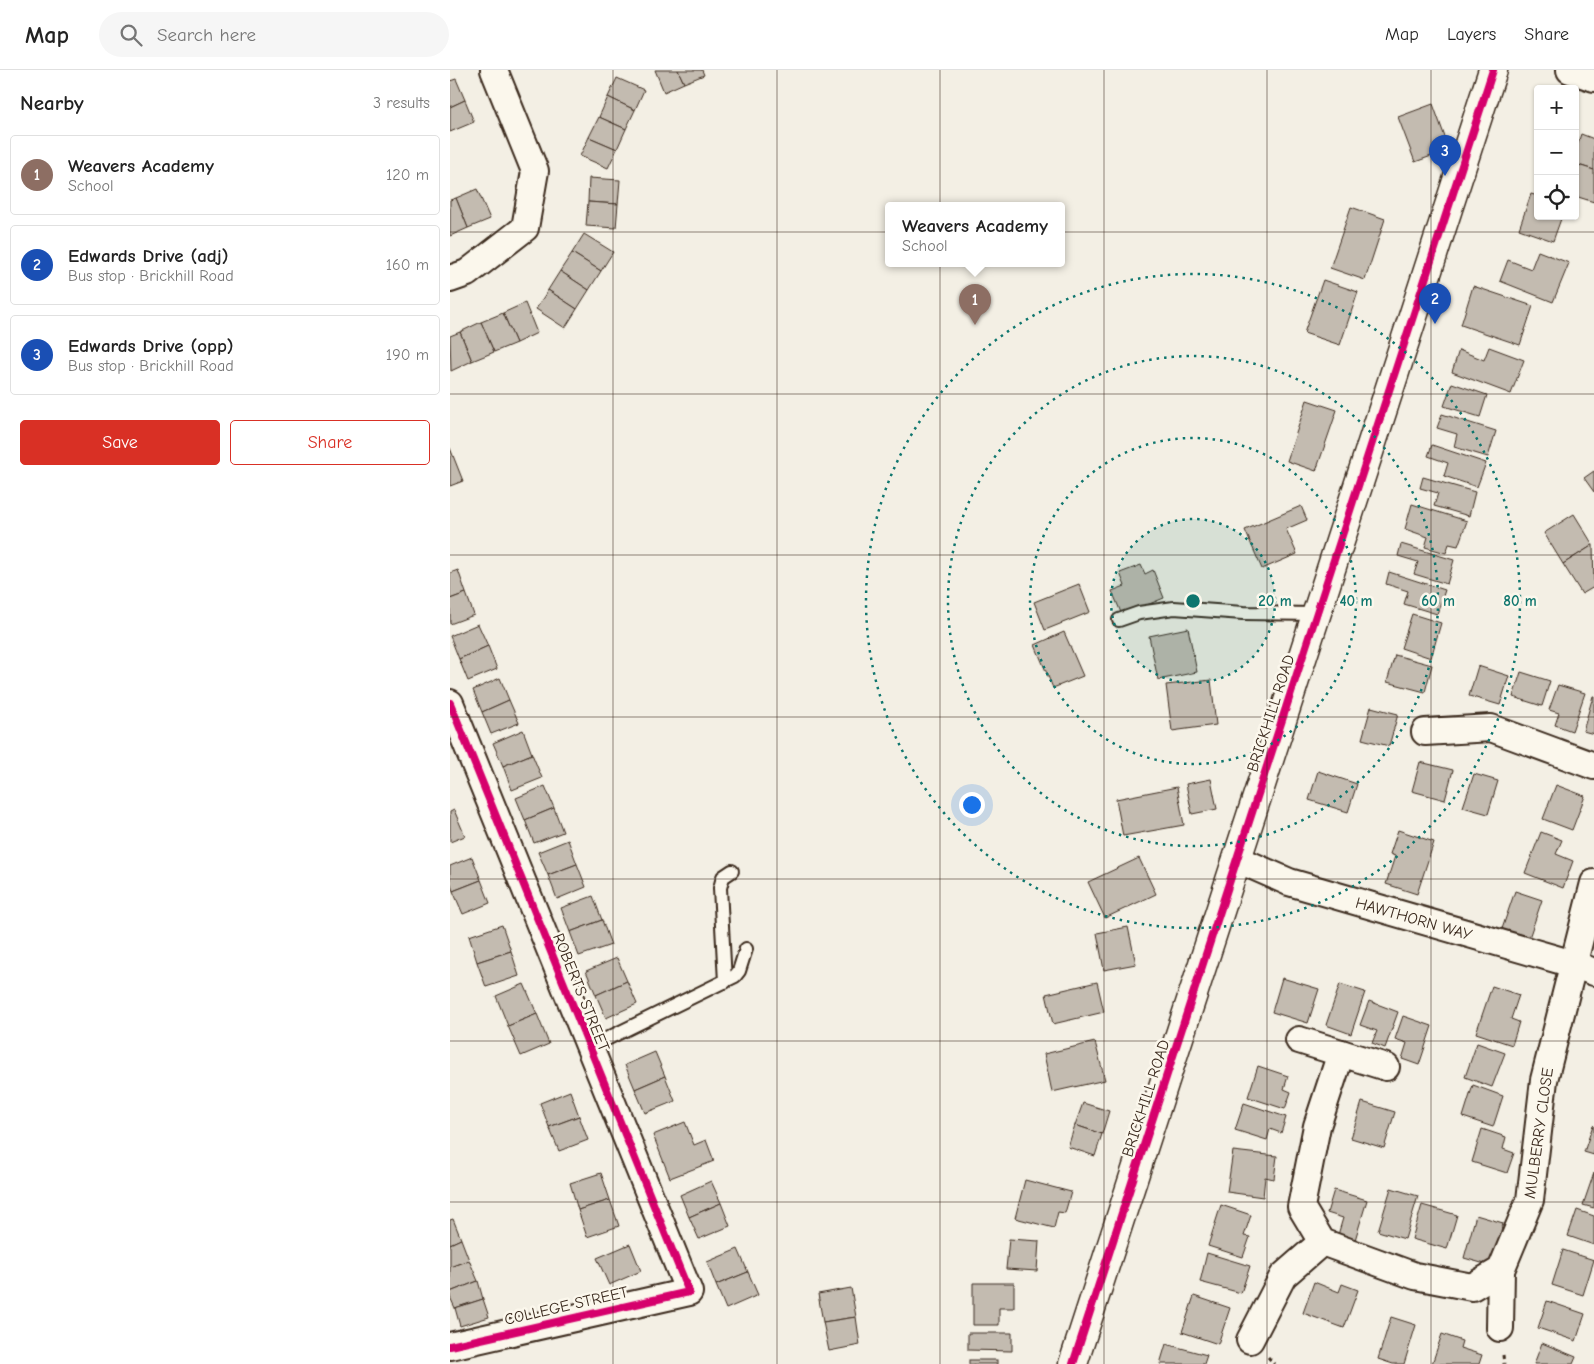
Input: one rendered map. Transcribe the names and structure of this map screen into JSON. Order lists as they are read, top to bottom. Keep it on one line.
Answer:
{"streets":{"street":["BRICKHILL ROAD","HAWTHORN WAY","ROBERTS STREET","MULBERRY CLOSE","COLLEGE STREET"]},"crossings":[["BRICKHILL ROAD","HAWTHORN WAY"],["HAWTHORN WAY","MULBERRY CLOSE"],["ROBERTS STREET","COLLEGE STREET"]],"page":{"header":"Map","search":"Search here","nav":["Map","Layers","Share"],"heading":["Nearby","3 results"],"map_buttons":["+","−"],"list":[{"mark":"1","name":"Weavers Academy","note":"School","value":"120 m"},{"mark":"2","name":"Edwards Drive (adj)","note":"Bus stop · Brickhill Road","value":"160 m"},{"mark":"3","name":"Edwards Drive (opp)","note":"Bus stop · Brickhill Road","value":"190 m"}],"pins":["3","2","1"],"popup":["Weavers Academy","School"],"buttons":["Save","Share"]},"rings":["20 m","40 m","60 m","80 m"]}
